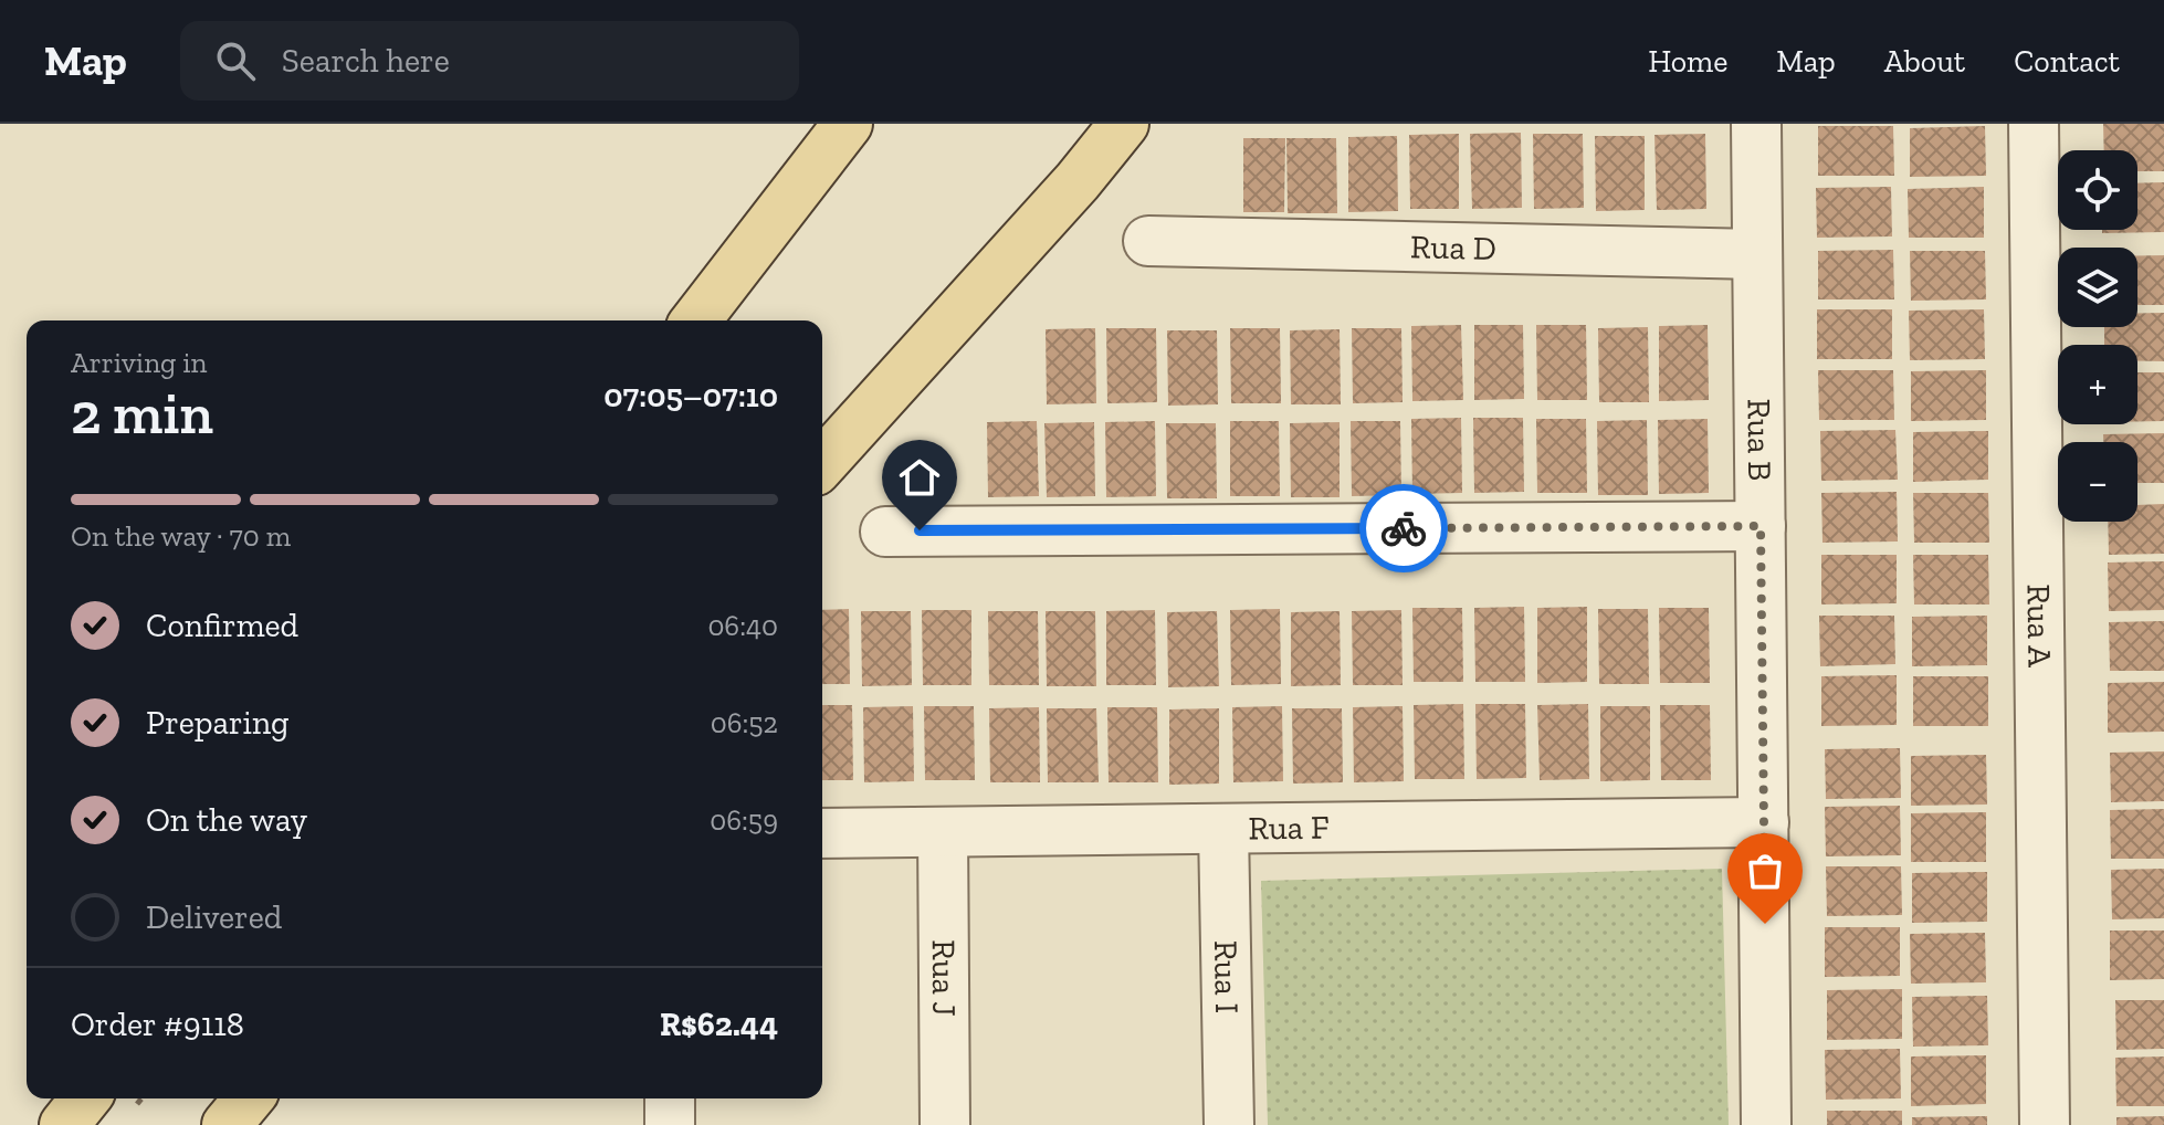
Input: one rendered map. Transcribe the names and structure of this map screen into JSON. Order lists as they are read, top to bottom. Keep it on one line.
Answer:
{"streets":{"street":["Rua D","Rua B","Rua A","Rua F","Rua I","Rua J"]},"crossings":[["Rua D","Rua B"],["Rua B","Rua F"],["Rua F","Rua I"],["Rua F","Rua J"]],"page":{"header":"Map","search":"Search here","nav":["Home","Map","About","Contact"],"map_buttons":["+","−"],"heading":["2 min","Arriving in","07:05–07:10"],"panel":["Order #9118","R$62.44"],"bar":"On the way · 70 m","list":[["Confirmed","06:40"],["Preparing","06:52"],["On the way","06:59"],"Delivered"]}}
